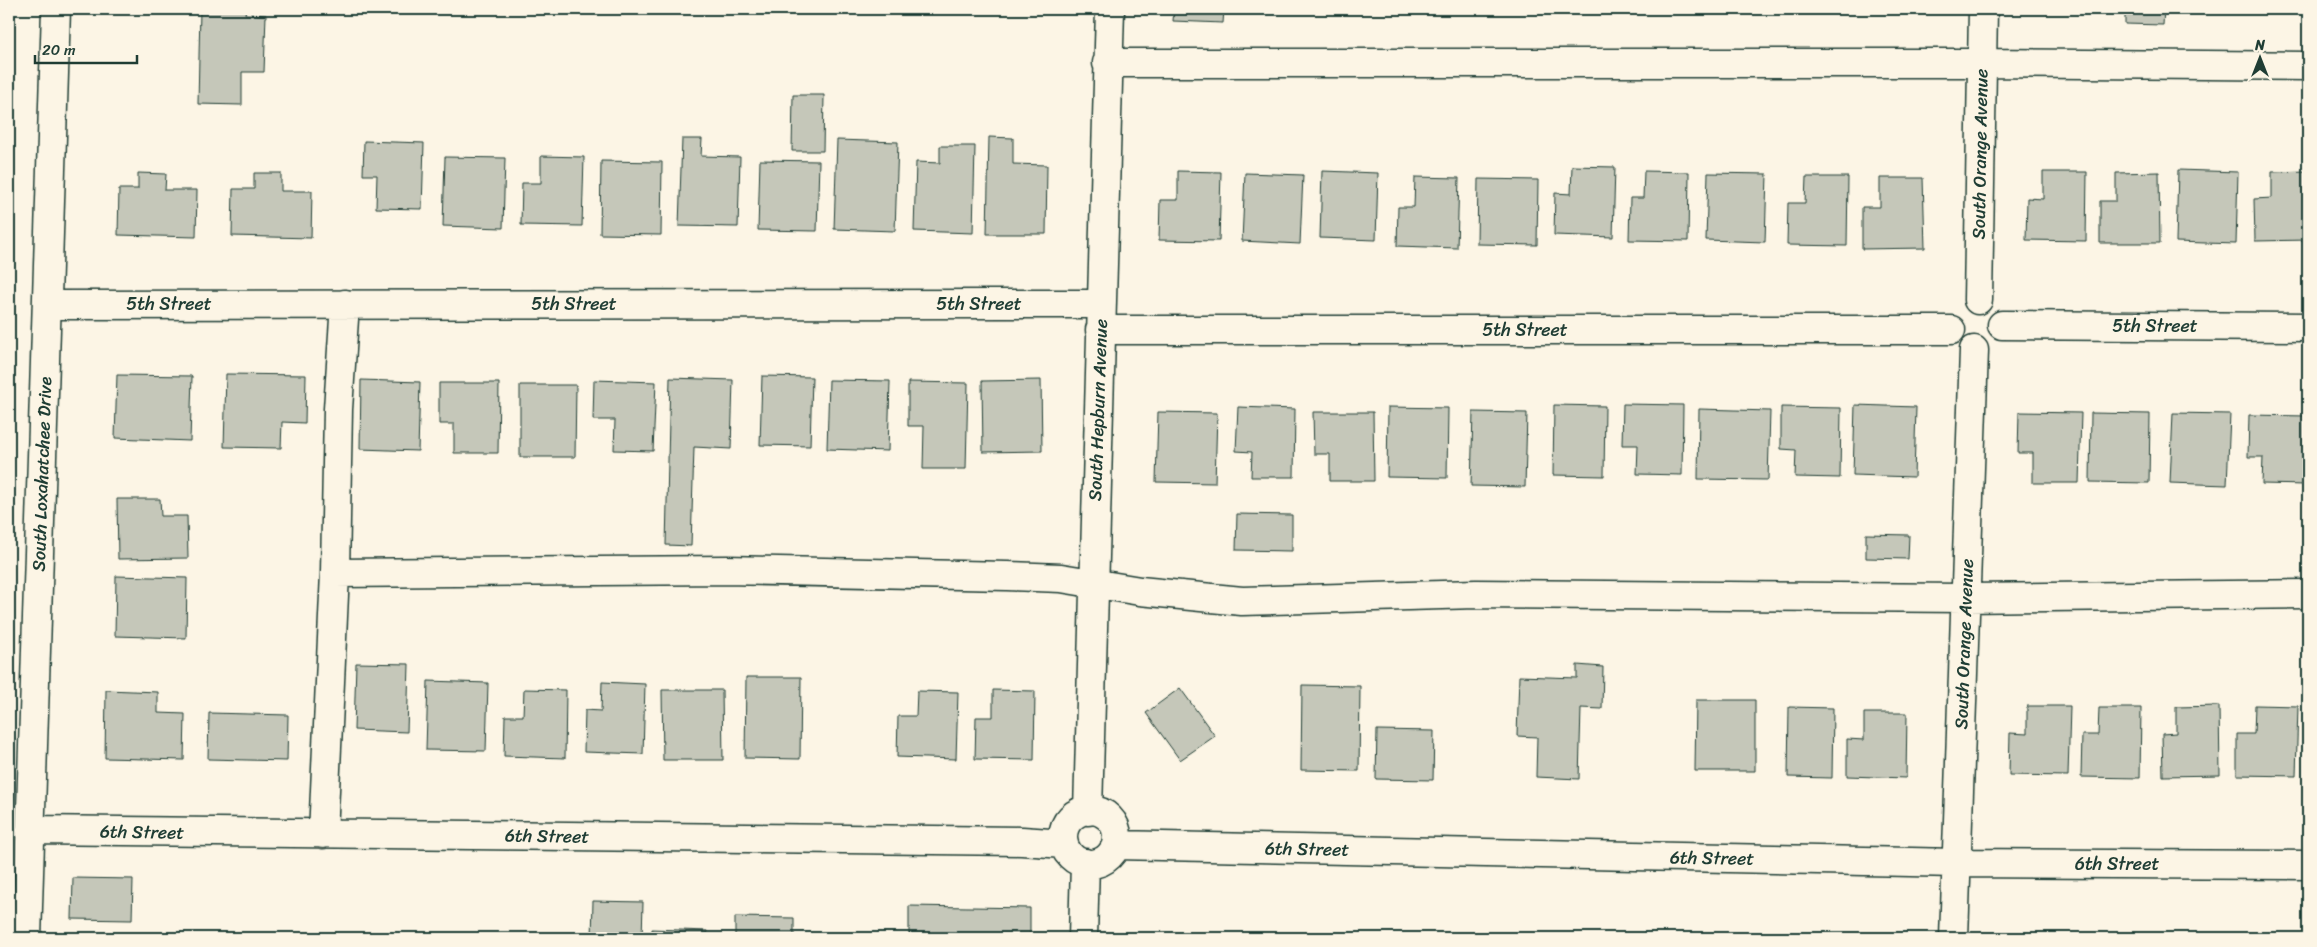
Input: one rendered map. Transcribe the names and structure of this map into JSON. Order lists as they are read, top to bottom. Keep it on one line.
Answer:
{"streets":{"street":["South Orange Avenue","5th Street","South Hepburn Avenue","South Loxahatchee Drive","6th Street"]},"crossings":[["South Orange Avenue","5th Street"],["South Orange Avenue","6th Street"],["5th Street","South Hepburn Avenue"],["5th Street","South Loxahatchee Drive"],["South Hepburn Avenue","6th Street"],["South Loxahatchee Drive","6th Street"]],"scale_bar":"20 m","north":"top"}
